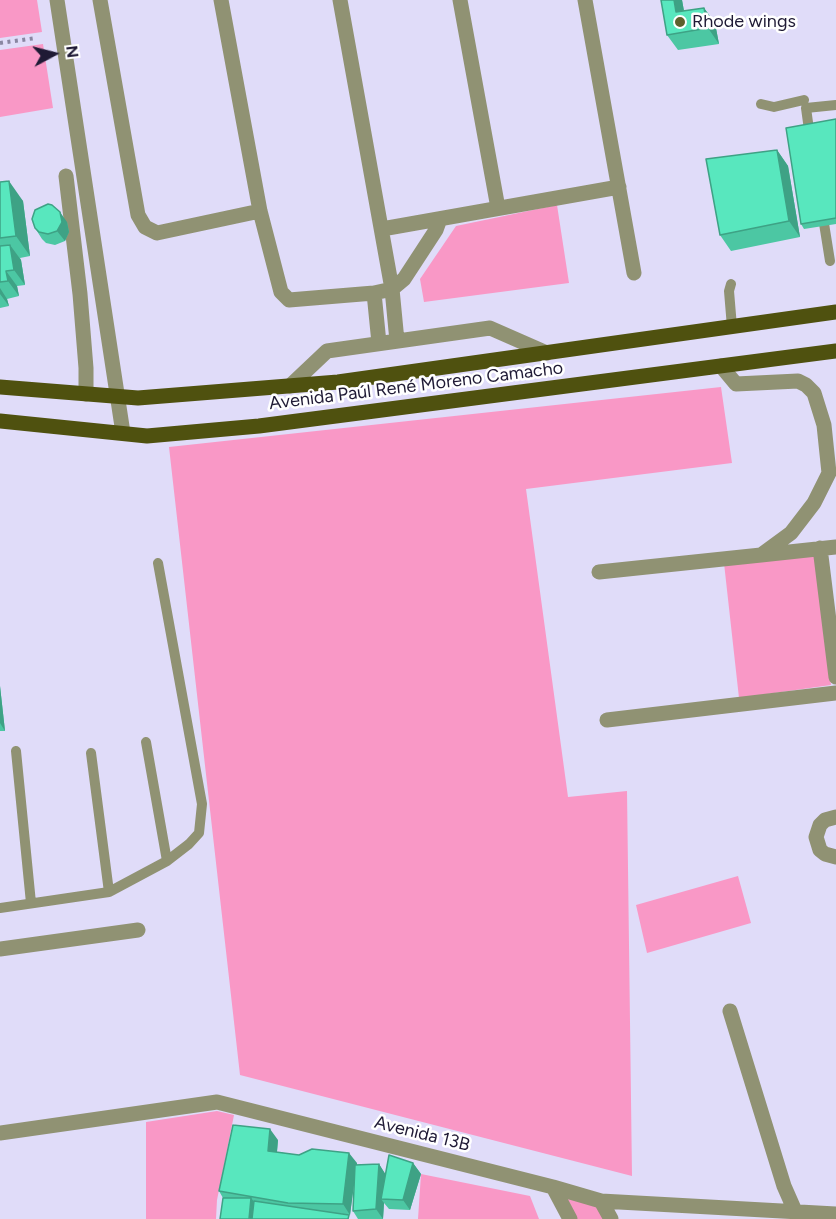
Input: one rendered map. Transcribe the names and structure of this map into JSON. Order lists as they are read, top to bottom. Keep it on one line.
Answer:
{"streets":{"main road":["Avenida Paúl René Moreno Camacho"],"street":["Avenida 13B"]},"places":["Rhode wings"],"north":"right"}
